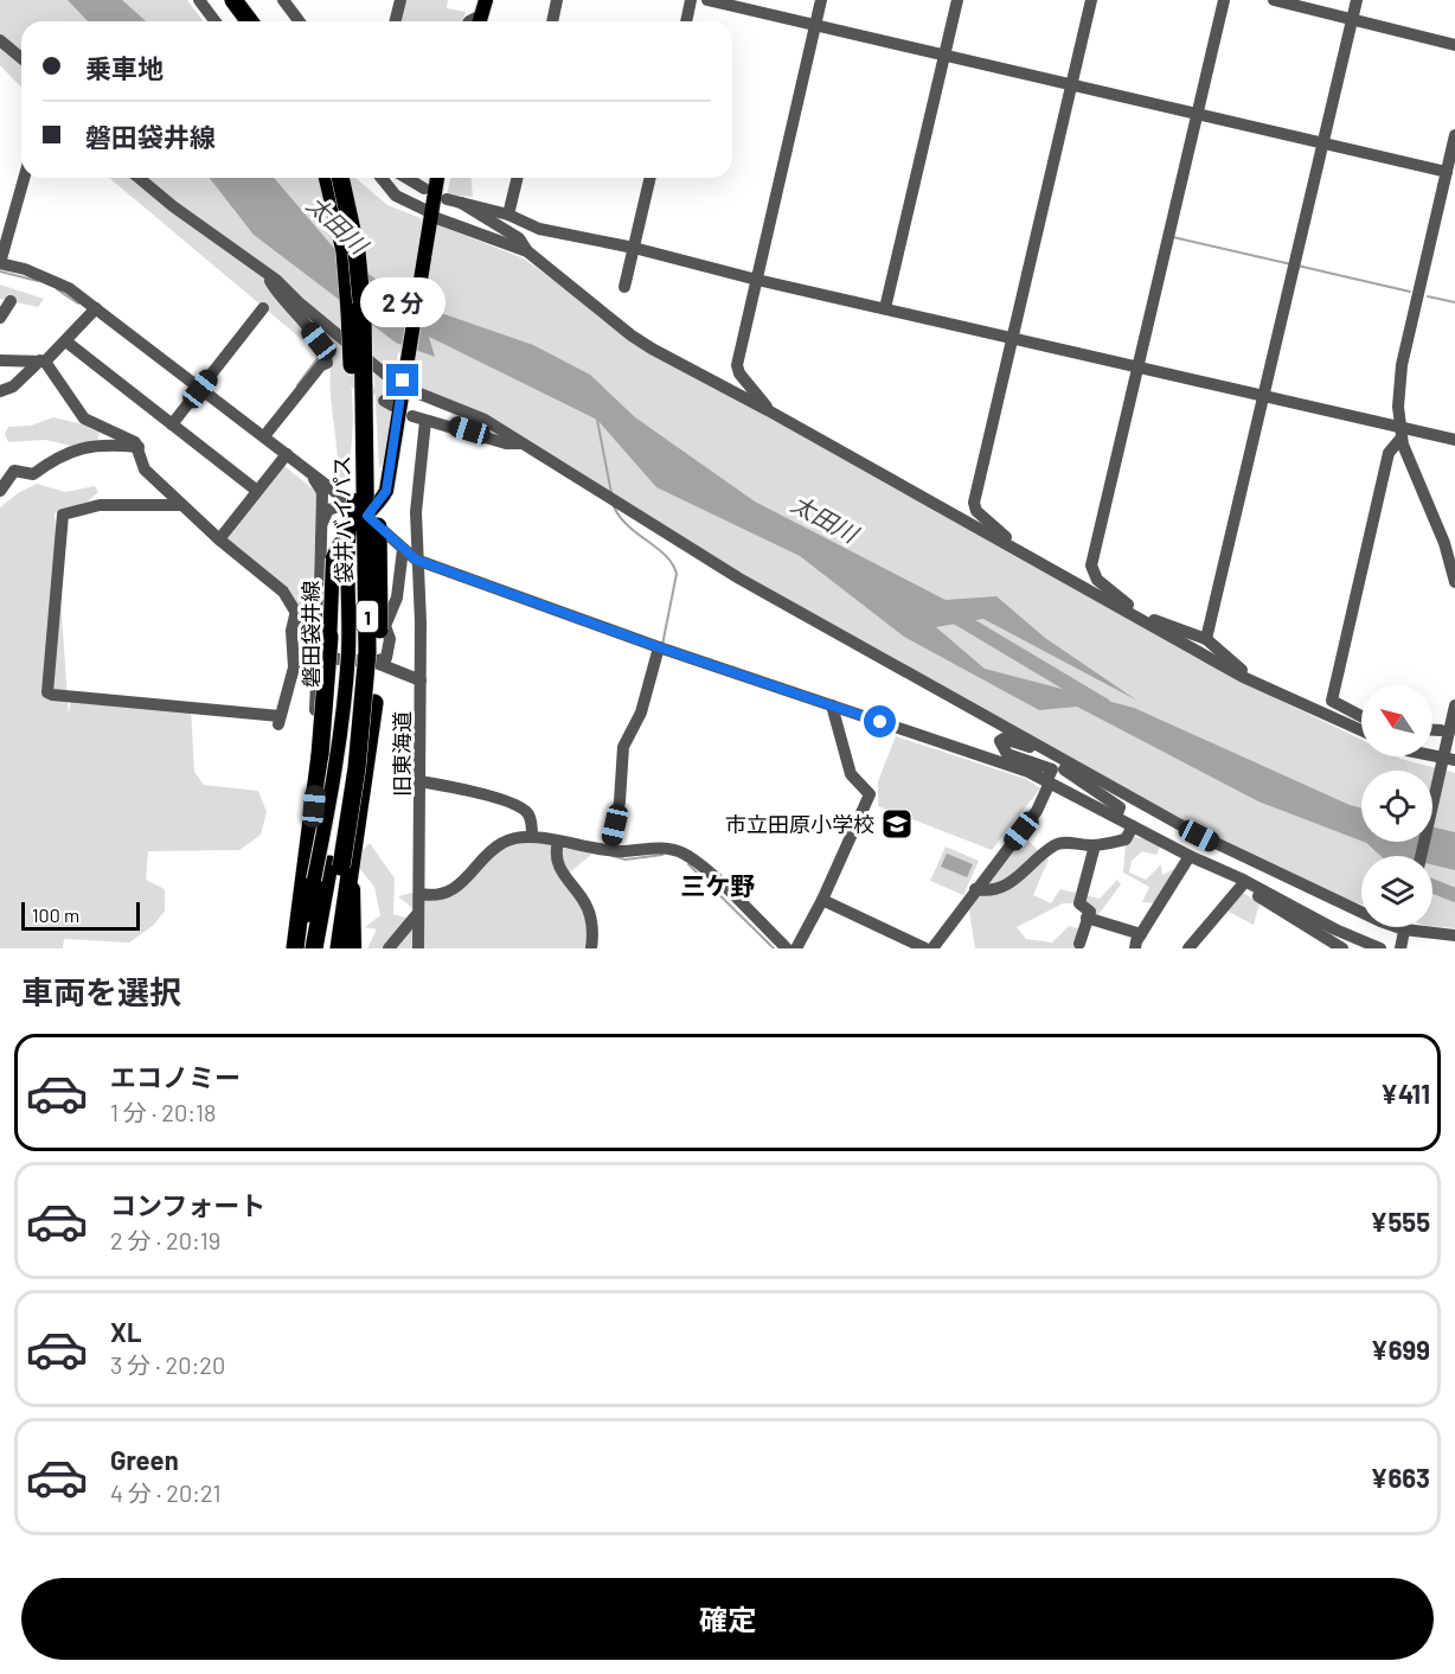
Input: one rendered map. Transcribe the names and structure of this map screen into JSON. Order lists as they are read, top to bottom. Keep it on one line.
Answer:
{"streets":{"highway":["袋井バイパス","1"],"main road":["磐田袋井線"],"street":["旧東海道"]},"crossings":[["袋井バイパス","1"],["1","磐田袋井線"]],"districts":["三ケ野"],"water":["太田川"],"places":{"school or university":["市立田原小学校"]},"scale_bar":"100 m","north":"top left","page":{"banner":["乗車地","磐田袋井線"],"bubble":"2 分","scale":"100 m","heading":"車両を選択","list":[{"name":"エコノミー","note":"1 分 · 20:18","value":"¥411"},{"name":"コンフォート","note":"2 分 · 20:19","value":"¥555"},{"name":"XL","note":"3 分 · 20:20","value":"¥699"},{"name":"Green","note":"4 分 · 20:21","value":"¥663"}],"buttons":"確定"}}
